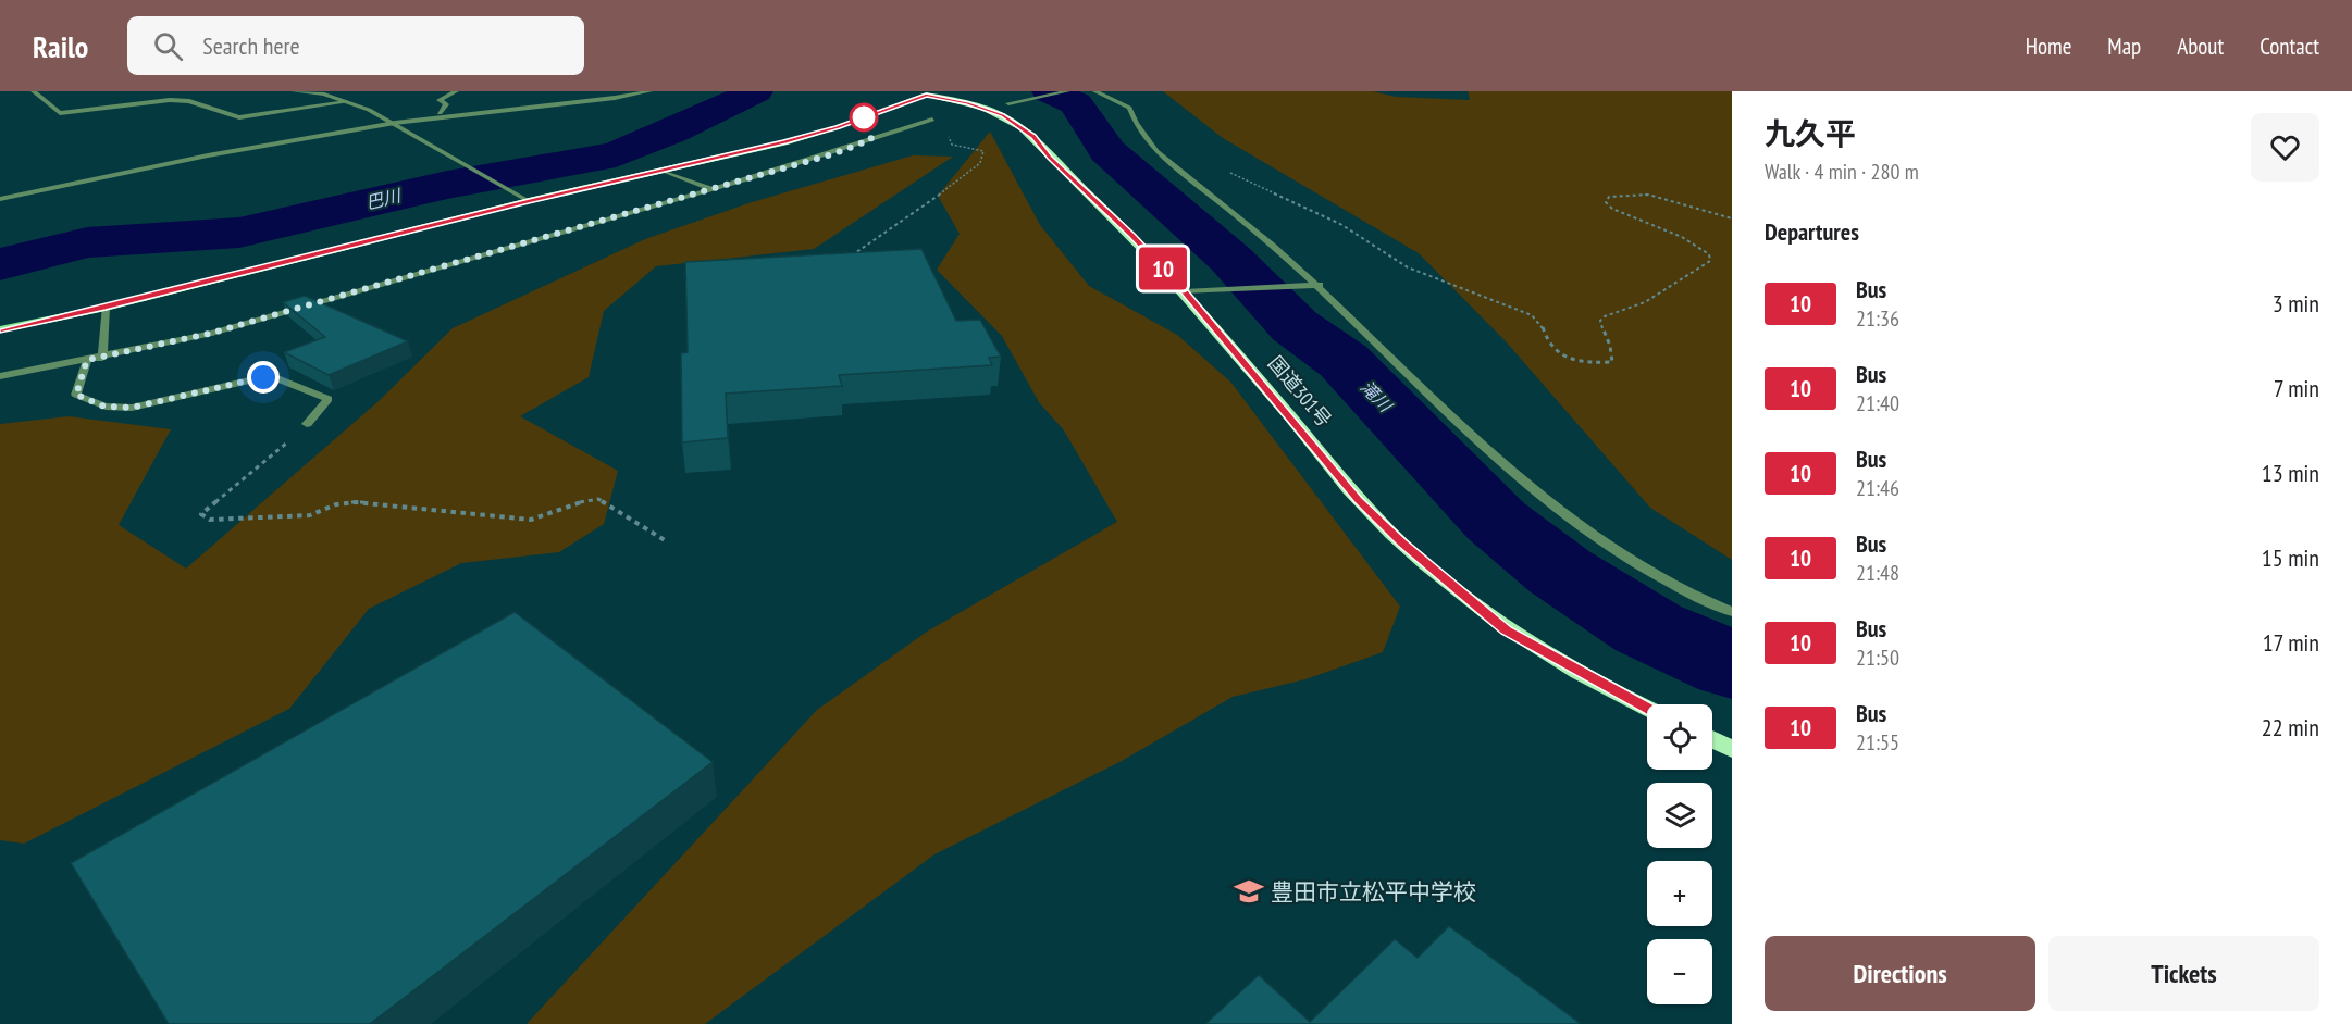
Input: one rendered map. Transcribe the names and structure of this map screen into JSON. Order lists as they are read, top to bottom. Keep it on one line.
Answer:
{"streets":{"highway":["国道301号"]},"water":["巴川","滝川"],"places":{"school or university":["豊田市立松平中学校"]},"lines":["bus line 10"],"page":{"header":"Railo","search":"Search here","nav":["Home","Map","About","Contact"],"on_map":"10","heading":[["九久平","Walk · 4 min · 280 m"],"Departures"],"list":[{"mark":"10","name":"Bus","note":"21:36","value":"3 min"},{"mark":"10","name":"Bus","note":"21:40","value":"7 min"},{"mark":"10","name":"Bus","note":"21:46","value":"13 min"},{"mark":"10","name":"Bus","note":"21:48","value":"15 min"},{"mark":"10","name":"Bus","note":"21:50","value":"17 min"},{"mark":"10","name":"Bus","note":"21:55","value":"22 min"}],"map_buttons":["+","−"],"buttons":["Directions","Tickets"]}}
